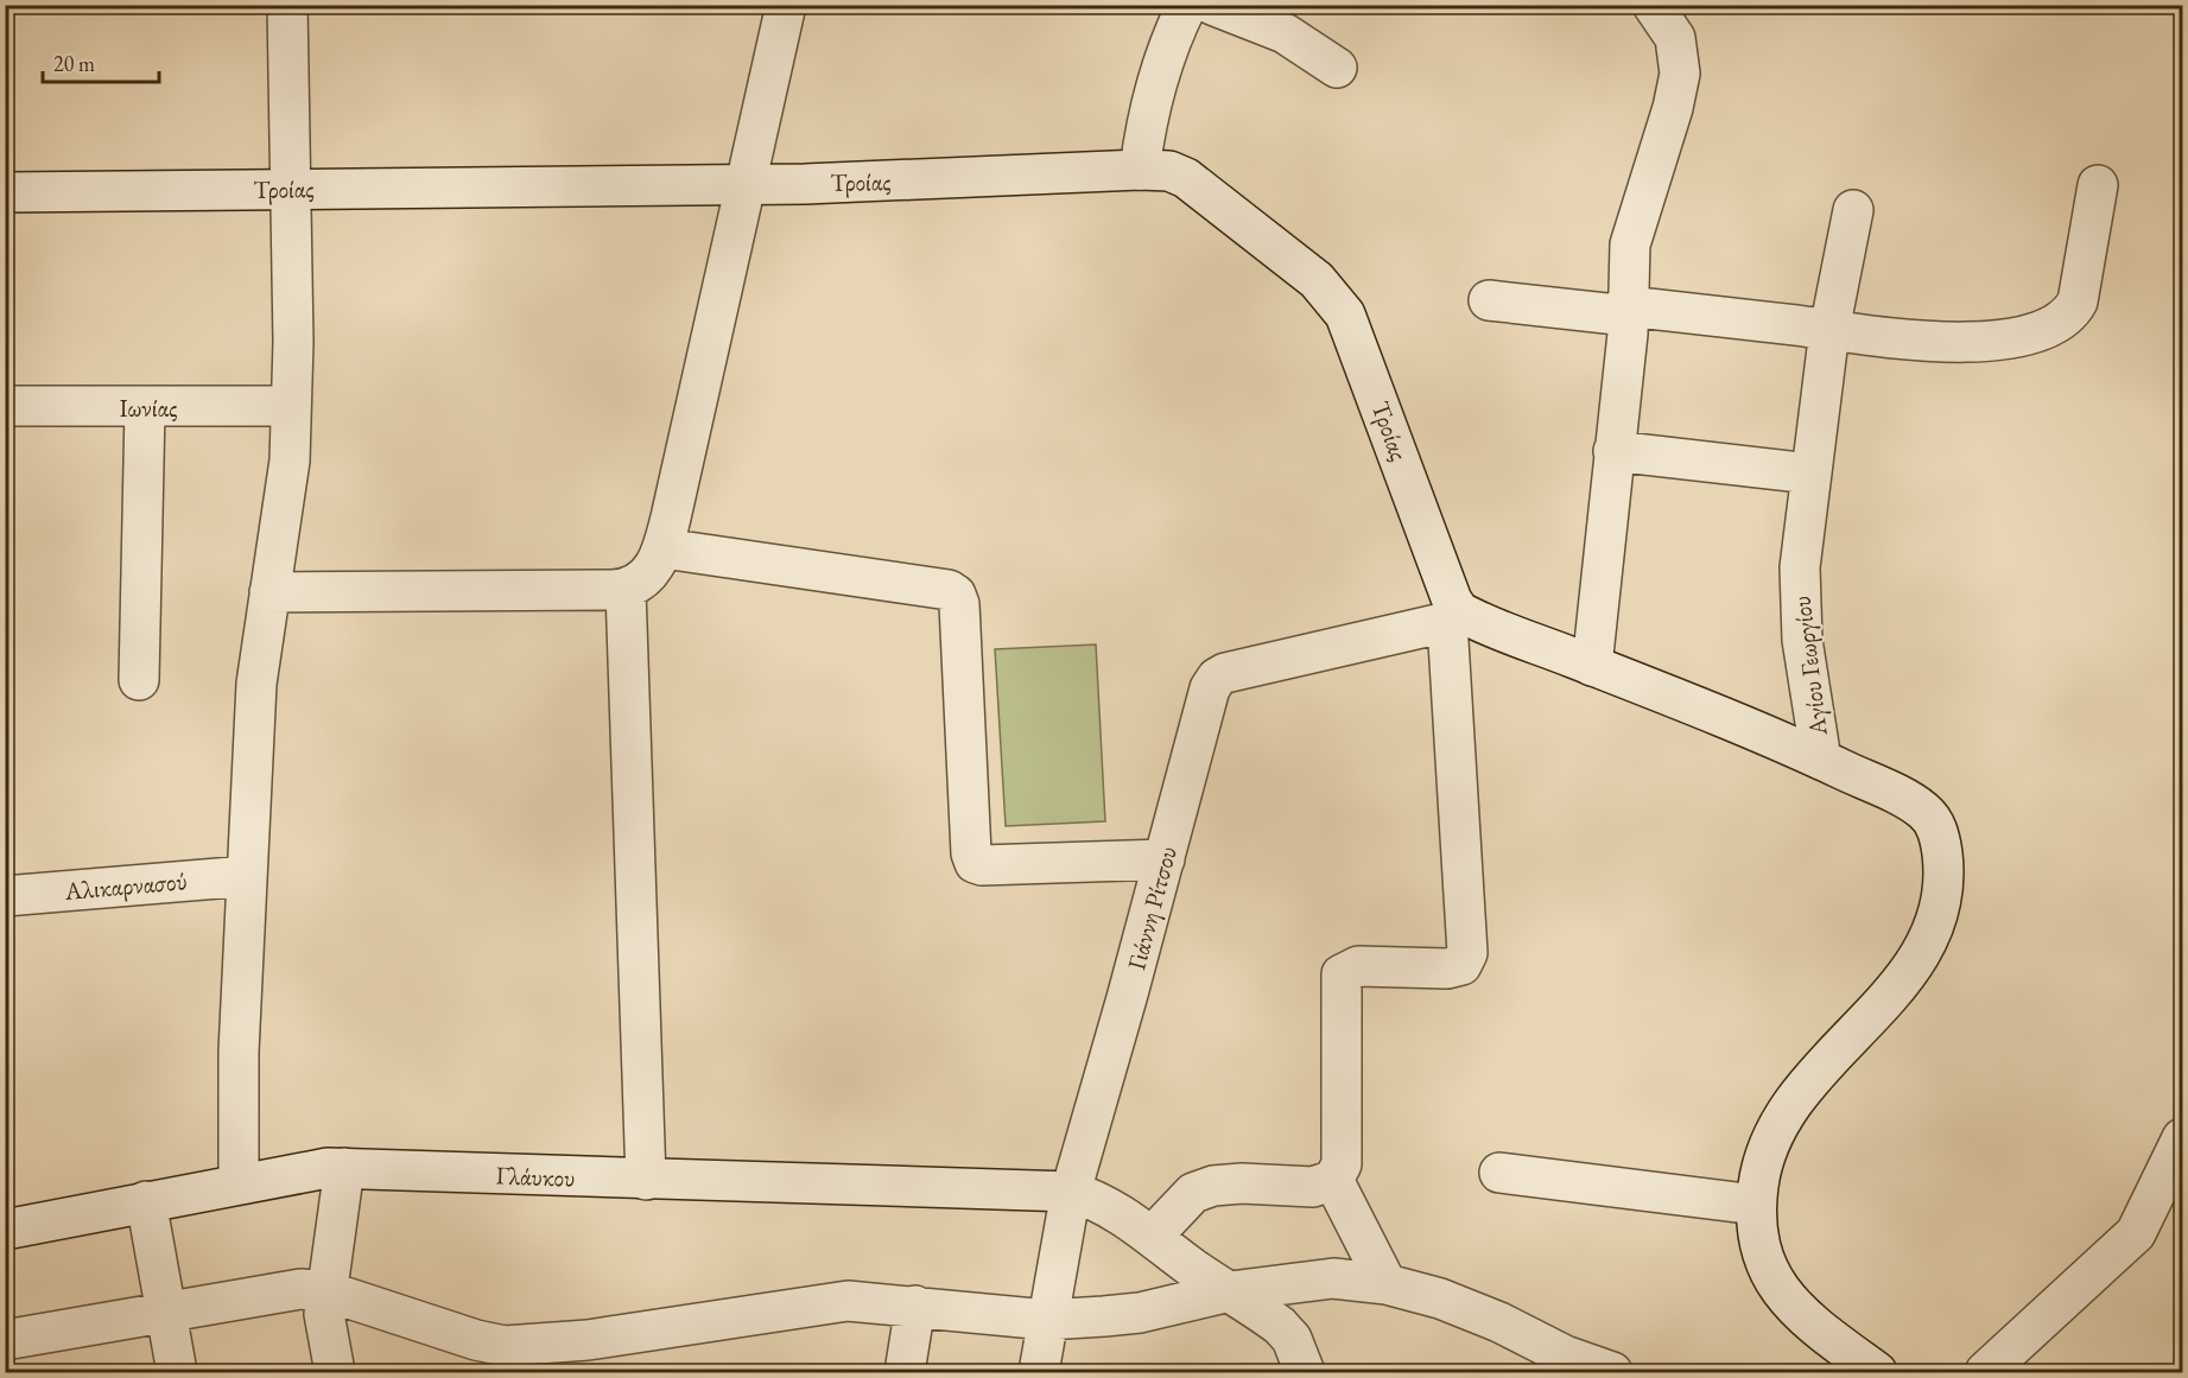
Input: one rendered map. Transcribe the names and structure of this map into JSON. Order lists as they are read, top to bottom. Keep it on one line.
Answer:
{"streets":{"street":["Τροίας","Ιωνίας","Αγίου Γεωργίου","Αλικαρνασού","Γιάννη Ρίτσου","Γλάυκου"]},"crossings":[["Τροίας","Γιάννη Ρίτσου"],["Γιάννη Ρίτσου","Γλάυκου"]],"scale_bar":"20 m"}
